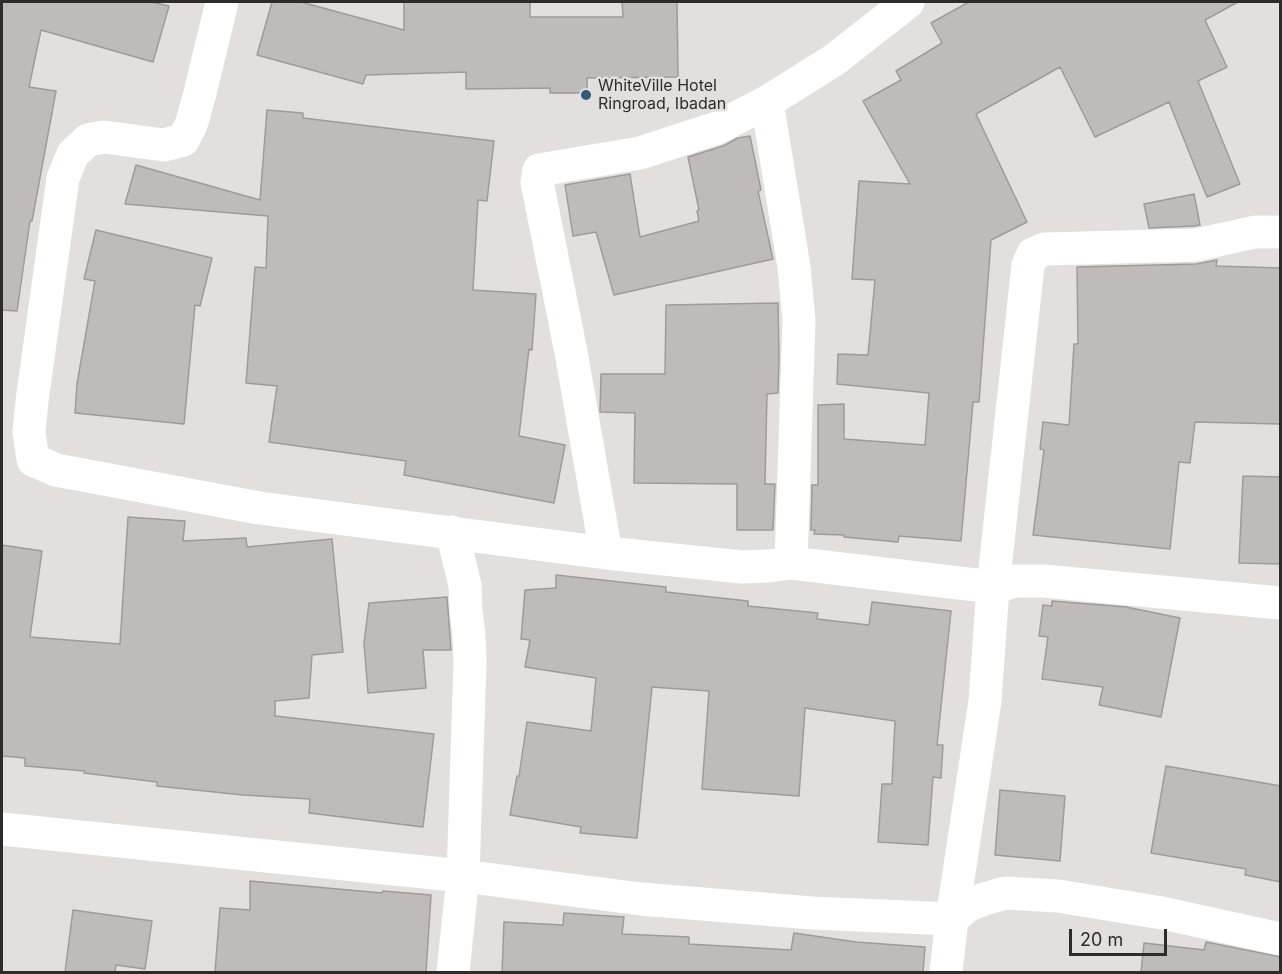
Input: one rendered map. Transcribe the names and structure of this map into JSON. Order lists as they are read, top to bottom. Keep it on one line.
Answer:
{"places":["WhiteVille Hotel Ringroad, Ibadan"],"scale_bar":"20 m"}
